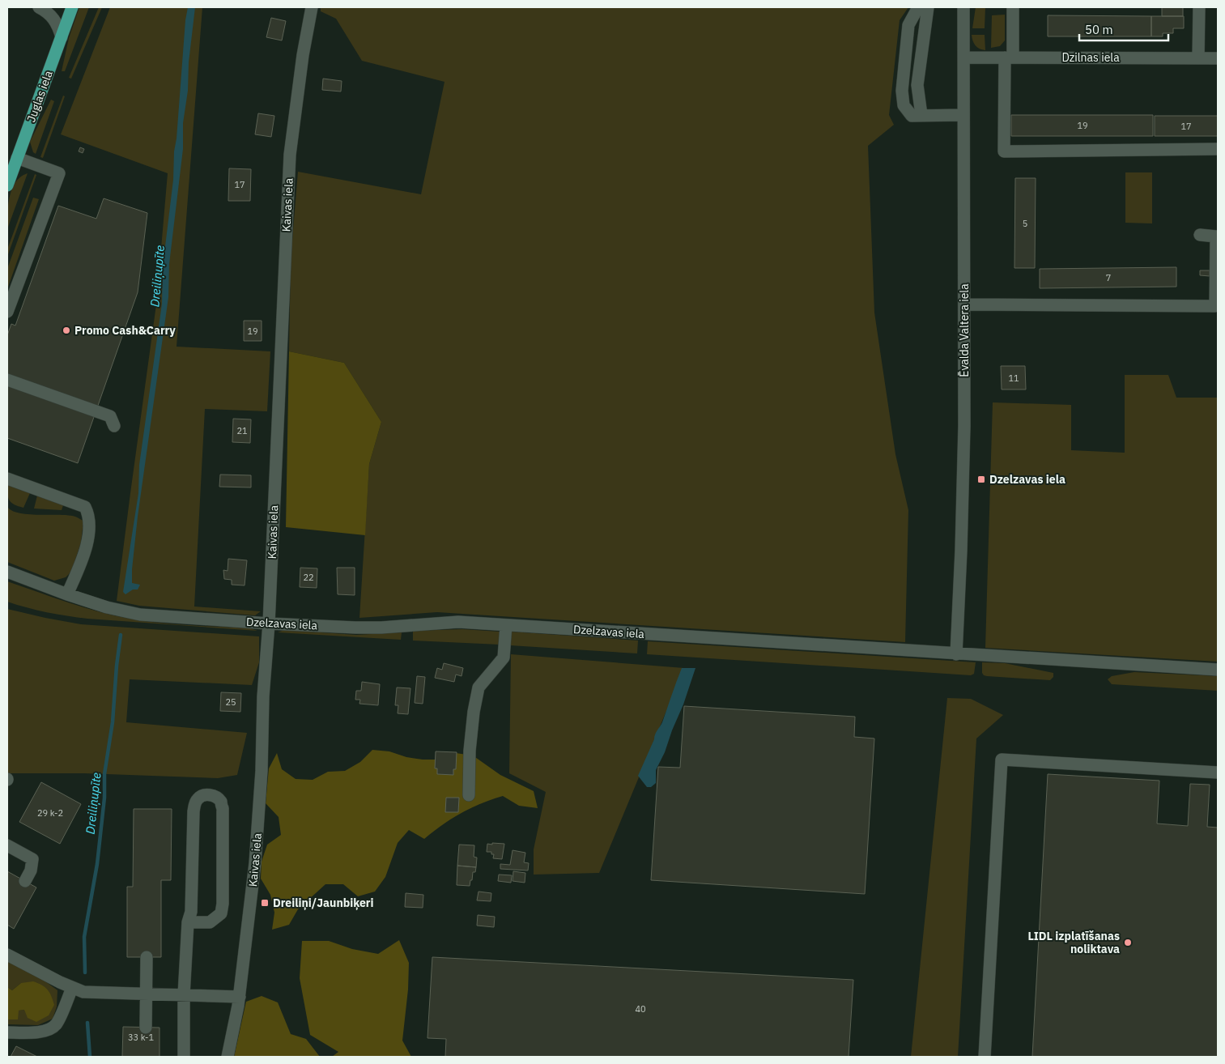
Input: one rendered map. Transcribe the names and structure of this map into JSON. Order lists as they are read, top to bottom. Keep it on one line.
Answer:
{"streets":{"main road":["Juglas iela"],"street":["Dzilnas iela","Kaivas iela","Ēvalda Valtera iela","Dzelzavas iela"]},"crossings":[["Dzilnas iela","Ēvalda Valtera iela"],["Kaivas iela","Dzelzavas iela"],["Ēvalda Valtera iela","Dzelzavas iela"]],"water":["Dreiliņupīte"],"places":{"other":["Promo Cash&Carry","LIDL izplatīšanas noliktava"],"transit":["Dzelzavas iela","Dreiliņi/Jaunbiķeri"]},"house_numbers":["19","17","17","5","7","19","11","21","22","25","29 k-2","40","33 k-1"],"scale_bar":"50 m"}
